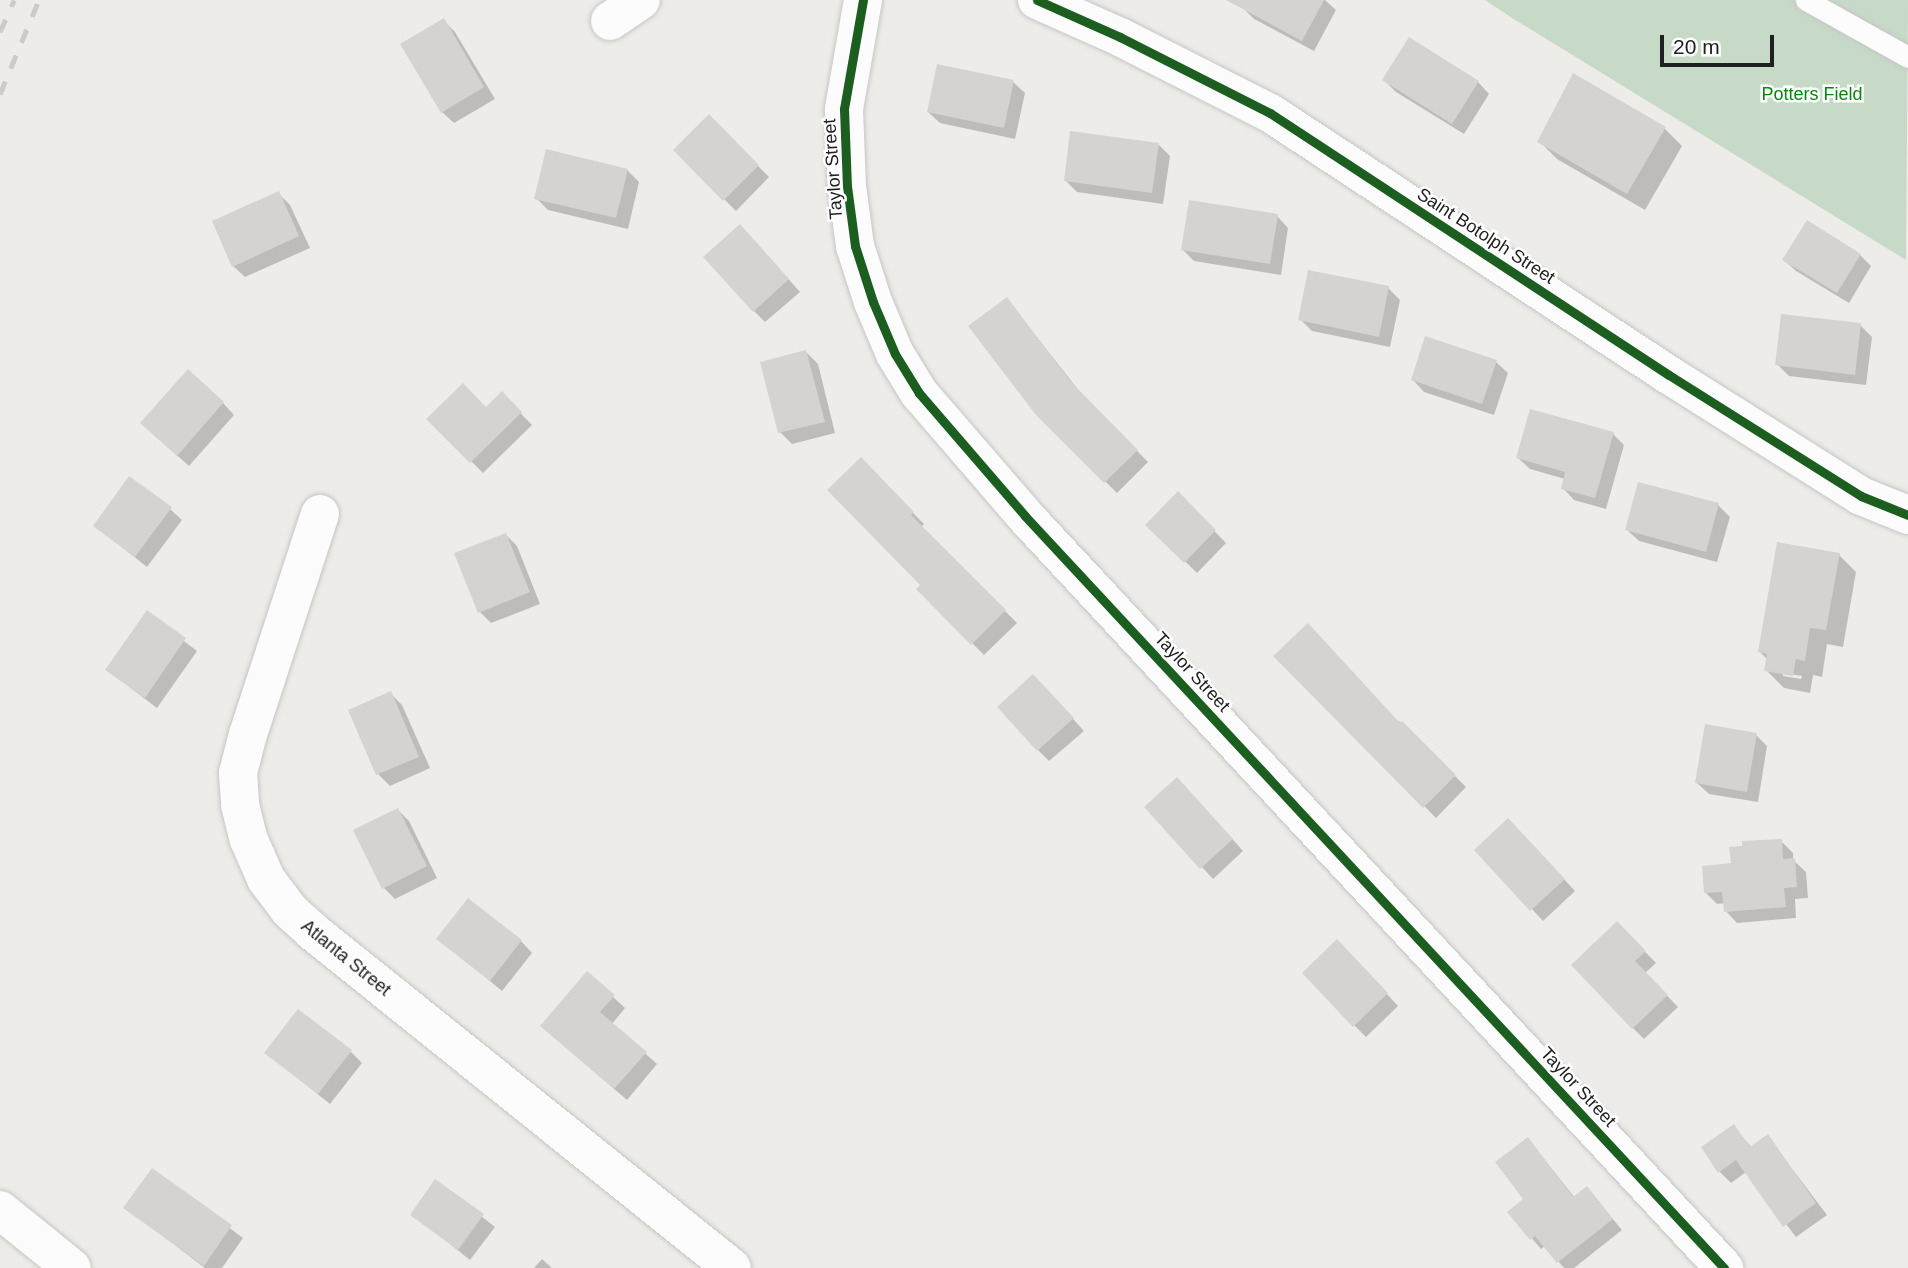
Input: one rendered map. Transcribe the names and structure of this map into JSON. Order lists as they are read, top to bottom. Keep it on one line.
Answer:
{"streets":{"street":["Taylor Street","Saint Botolph Street","Atlanta Street"]},"parks":["Potters Field"],"scale_bar":"20 m"}
